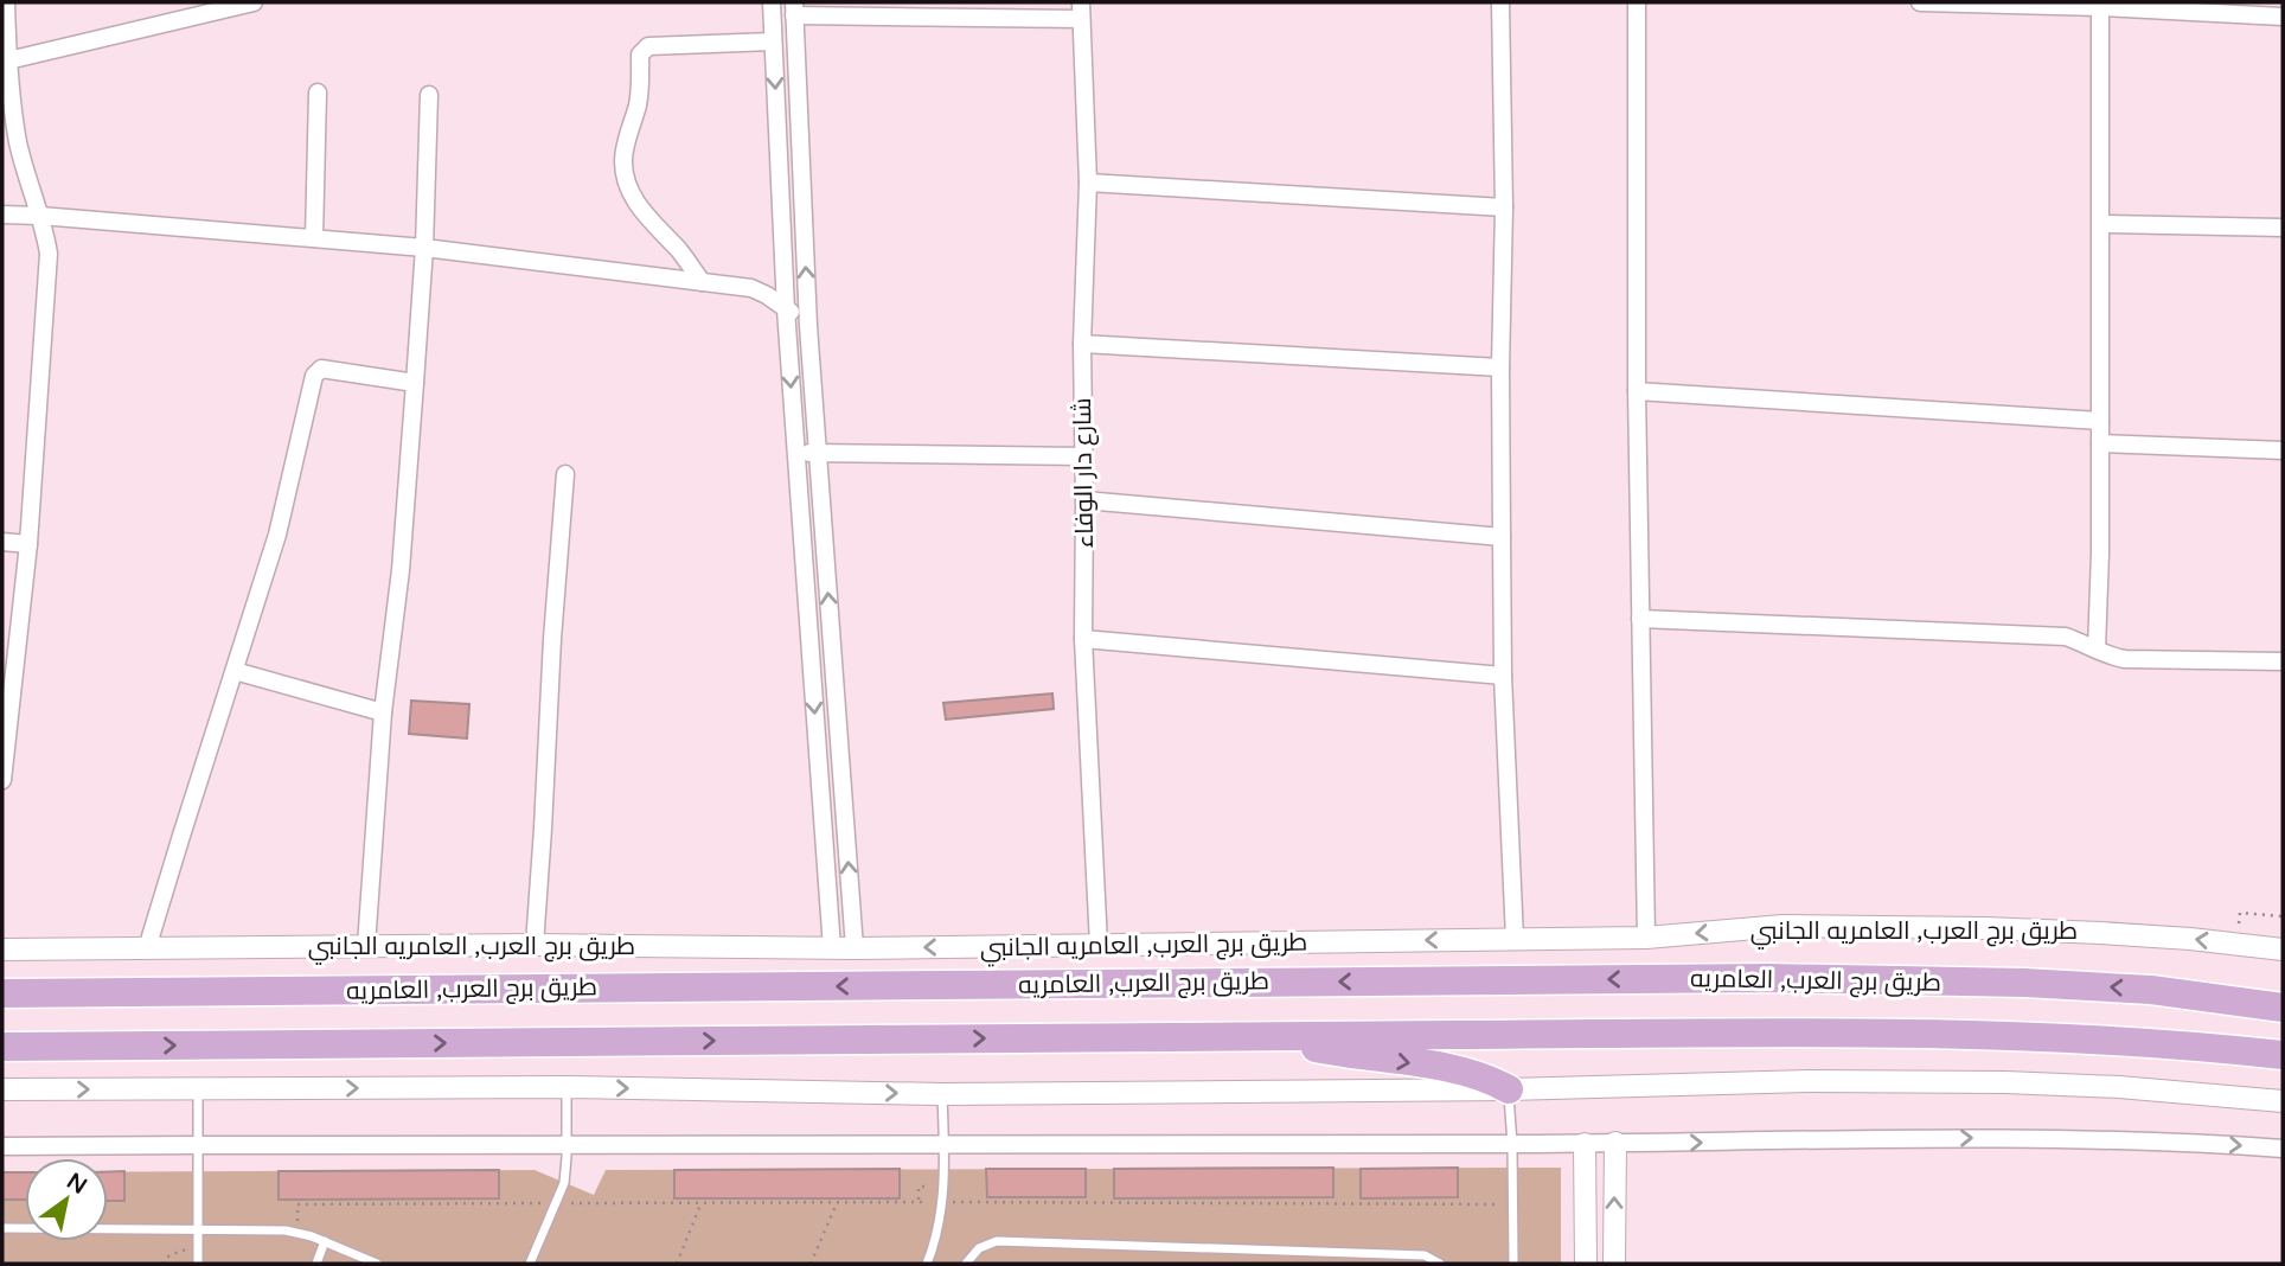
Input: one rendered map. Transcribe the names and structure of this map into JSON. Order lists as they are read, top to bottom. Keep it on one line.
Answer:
{"streets":{"highway":["طريق برج العرب, العامريه"],"street":["شارع دار الوفاء","طريق برج العرب, العامريه الجانبي"]},"crossings":[["شارع دار الوفاء","طريق برج العرب, العامريه الجانبي"]],"north":"top right"}
